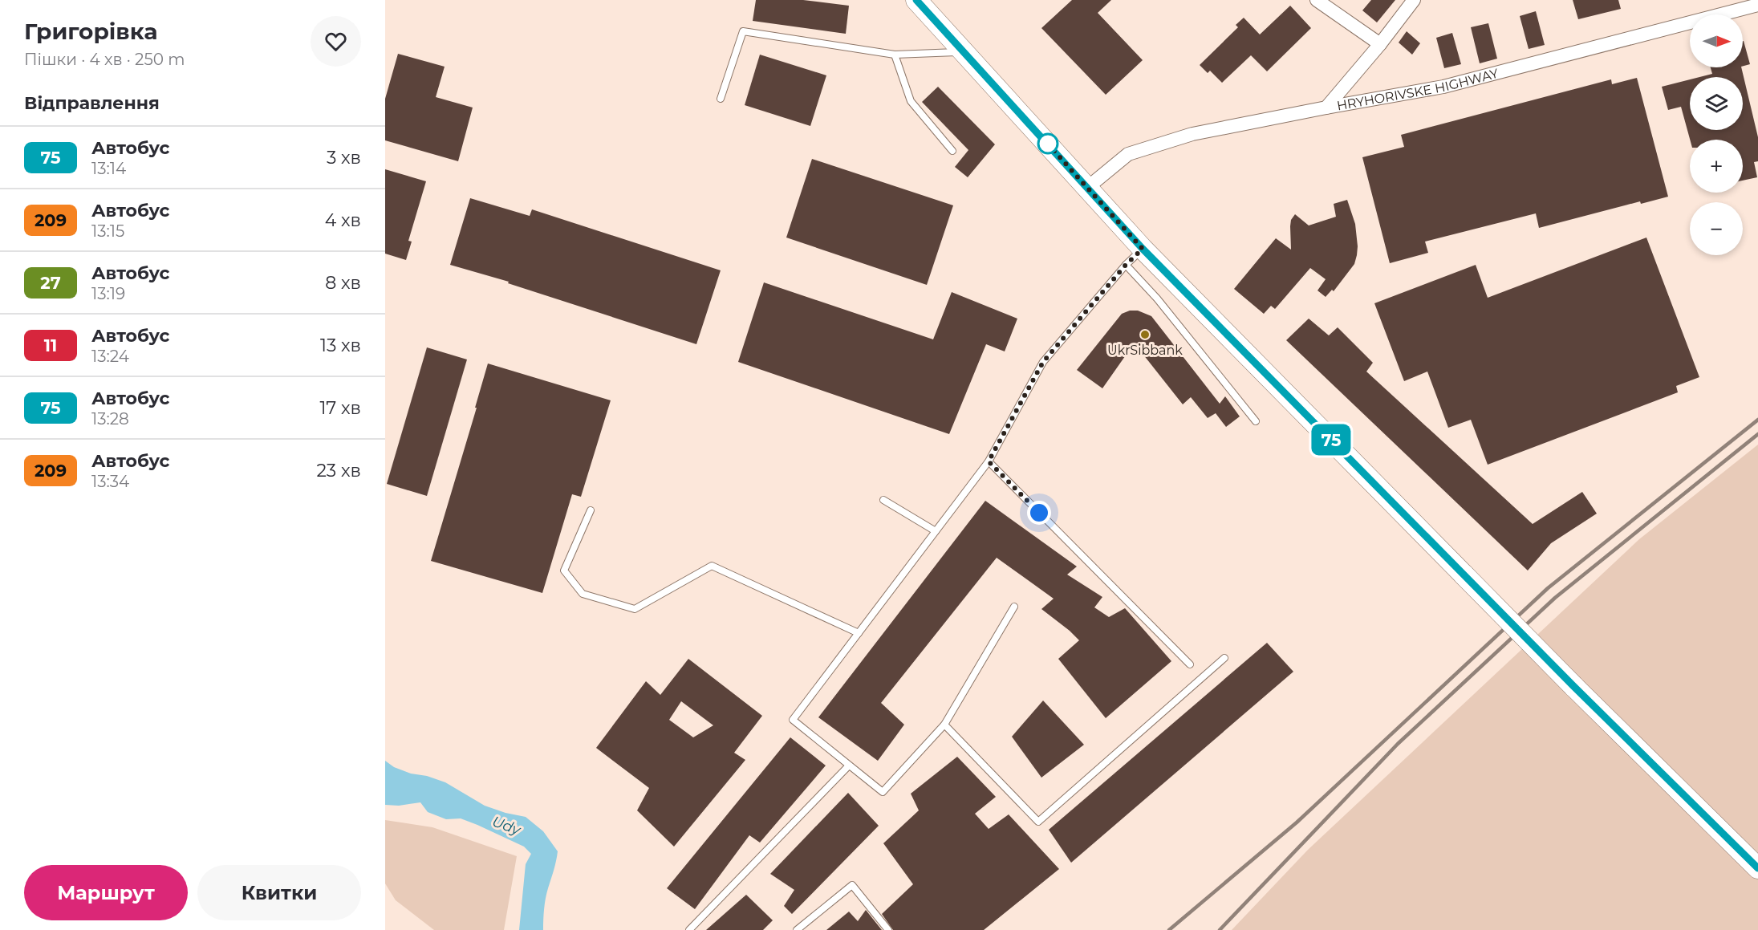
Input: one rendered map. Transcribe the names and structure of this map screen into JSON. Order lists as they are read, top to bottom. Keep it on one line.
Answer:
{"streets":{"street":["HRYHORIVSKE HIGHWAY"]},"water":["Udy"],"places":["UkrSibbank"],"lines":["bus line 75"],"north":"right","page":{"heading":[["Григорівка","Пішки · 4 хв · 250 m"],"Відправлення"],"on_map":"75","map_buttons":["+","−"],"list":[{"mark":"75","name":"Автобус","note":"13:14","value":"3 хв"},{"mark":"209","name":"Автобус","note":"13:15","value":"4 хв"},{"mark":"27","name":"Автобус","note":"13:19","value":"8 хв"},{"mark":"11","name":"Автобус","note":"13:24","value":"13 хв"},{"mark":"75","name":"Автобус","note":"13:28","value":"17 хв"},{"mark":"209","name":"Автобус","note":"13:34","value":"23 хв"}],"buttons":["Маршрут","Квитки"]}}
